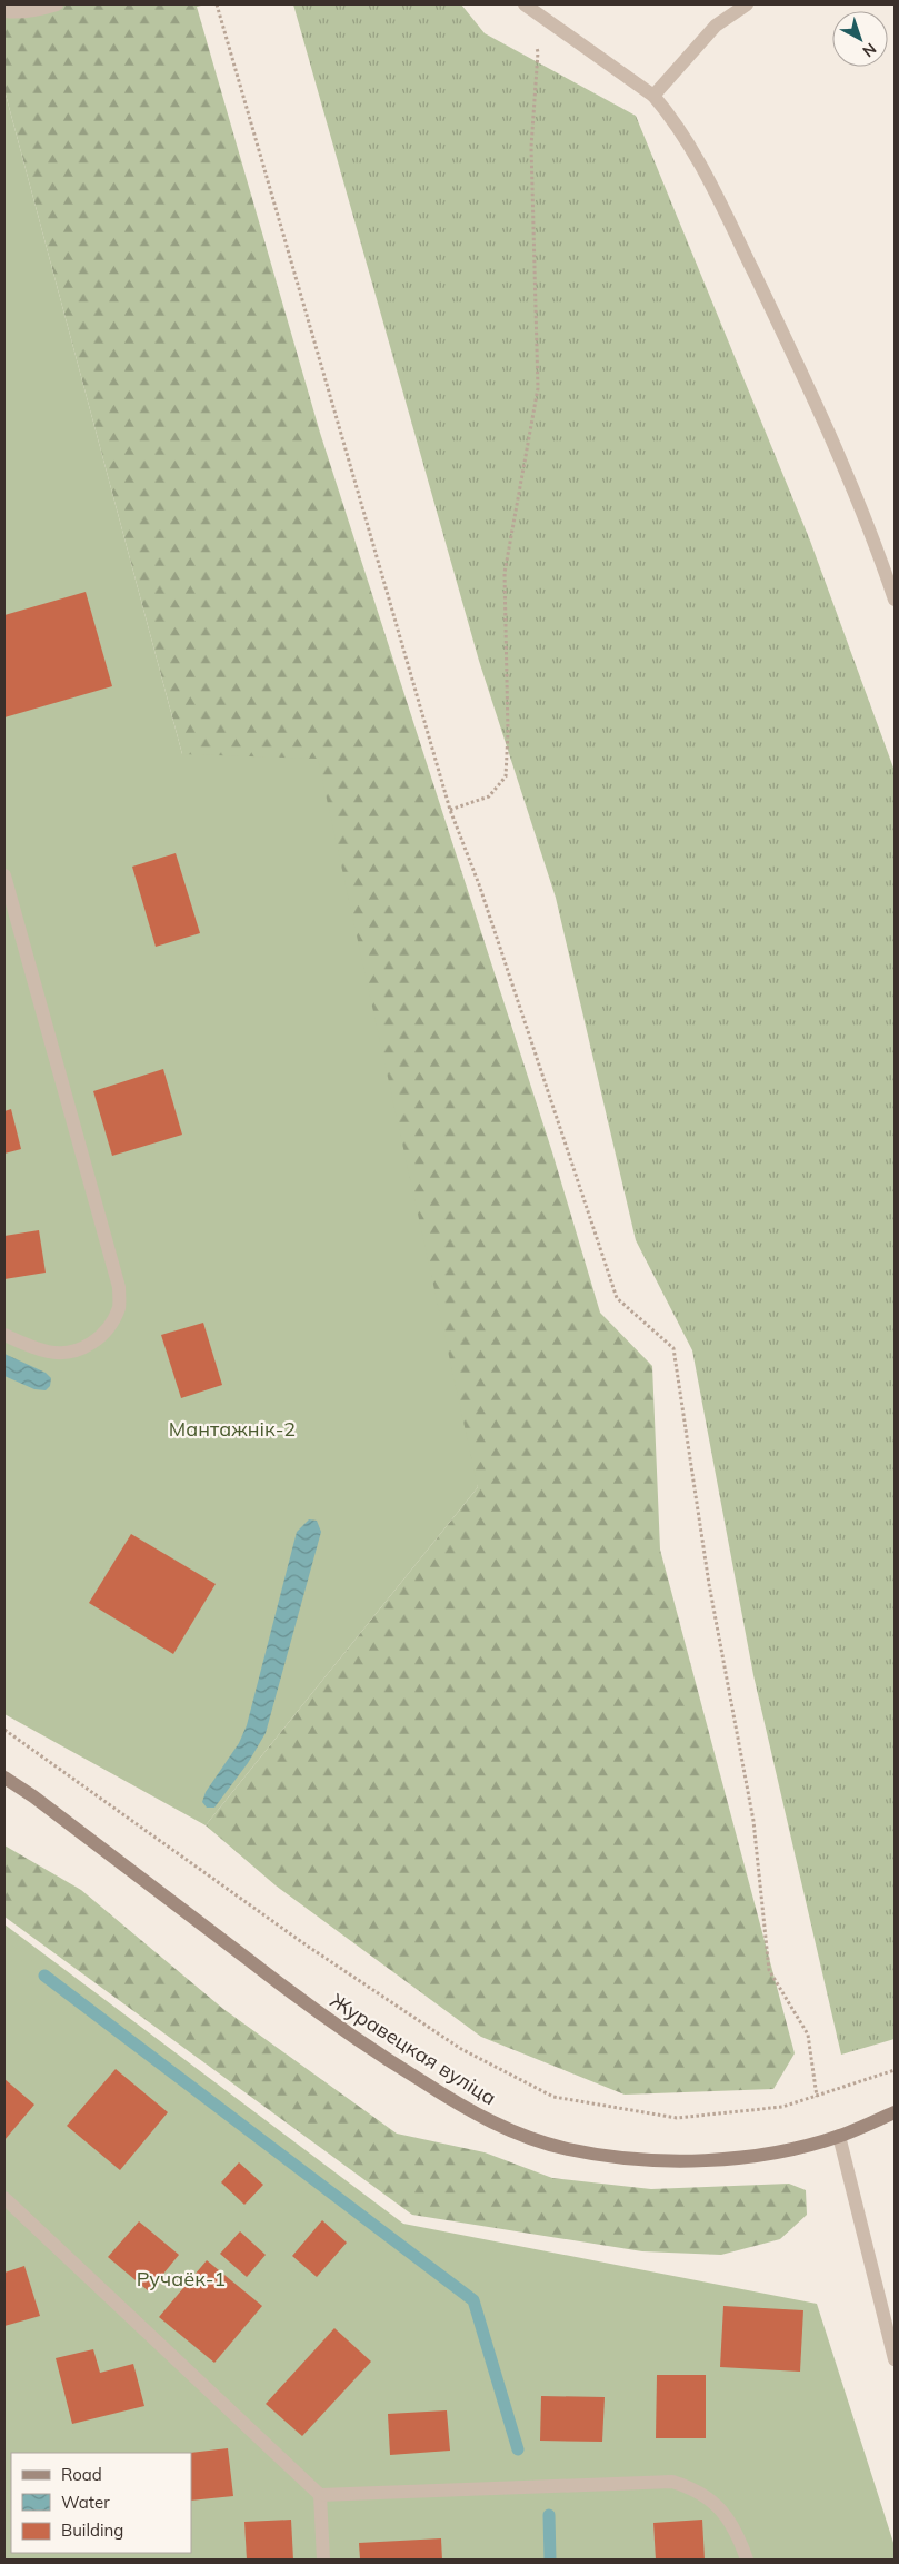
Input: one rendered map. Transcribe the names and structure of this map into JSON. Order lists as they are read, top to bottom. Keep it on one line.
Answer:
{"streets":{"street":["Журавецкая вуліца"]},"parks":["Мантажнік-2","Ручаёк-1"],"legend":["Road","Water","Building"],"north":"bottom right"}
